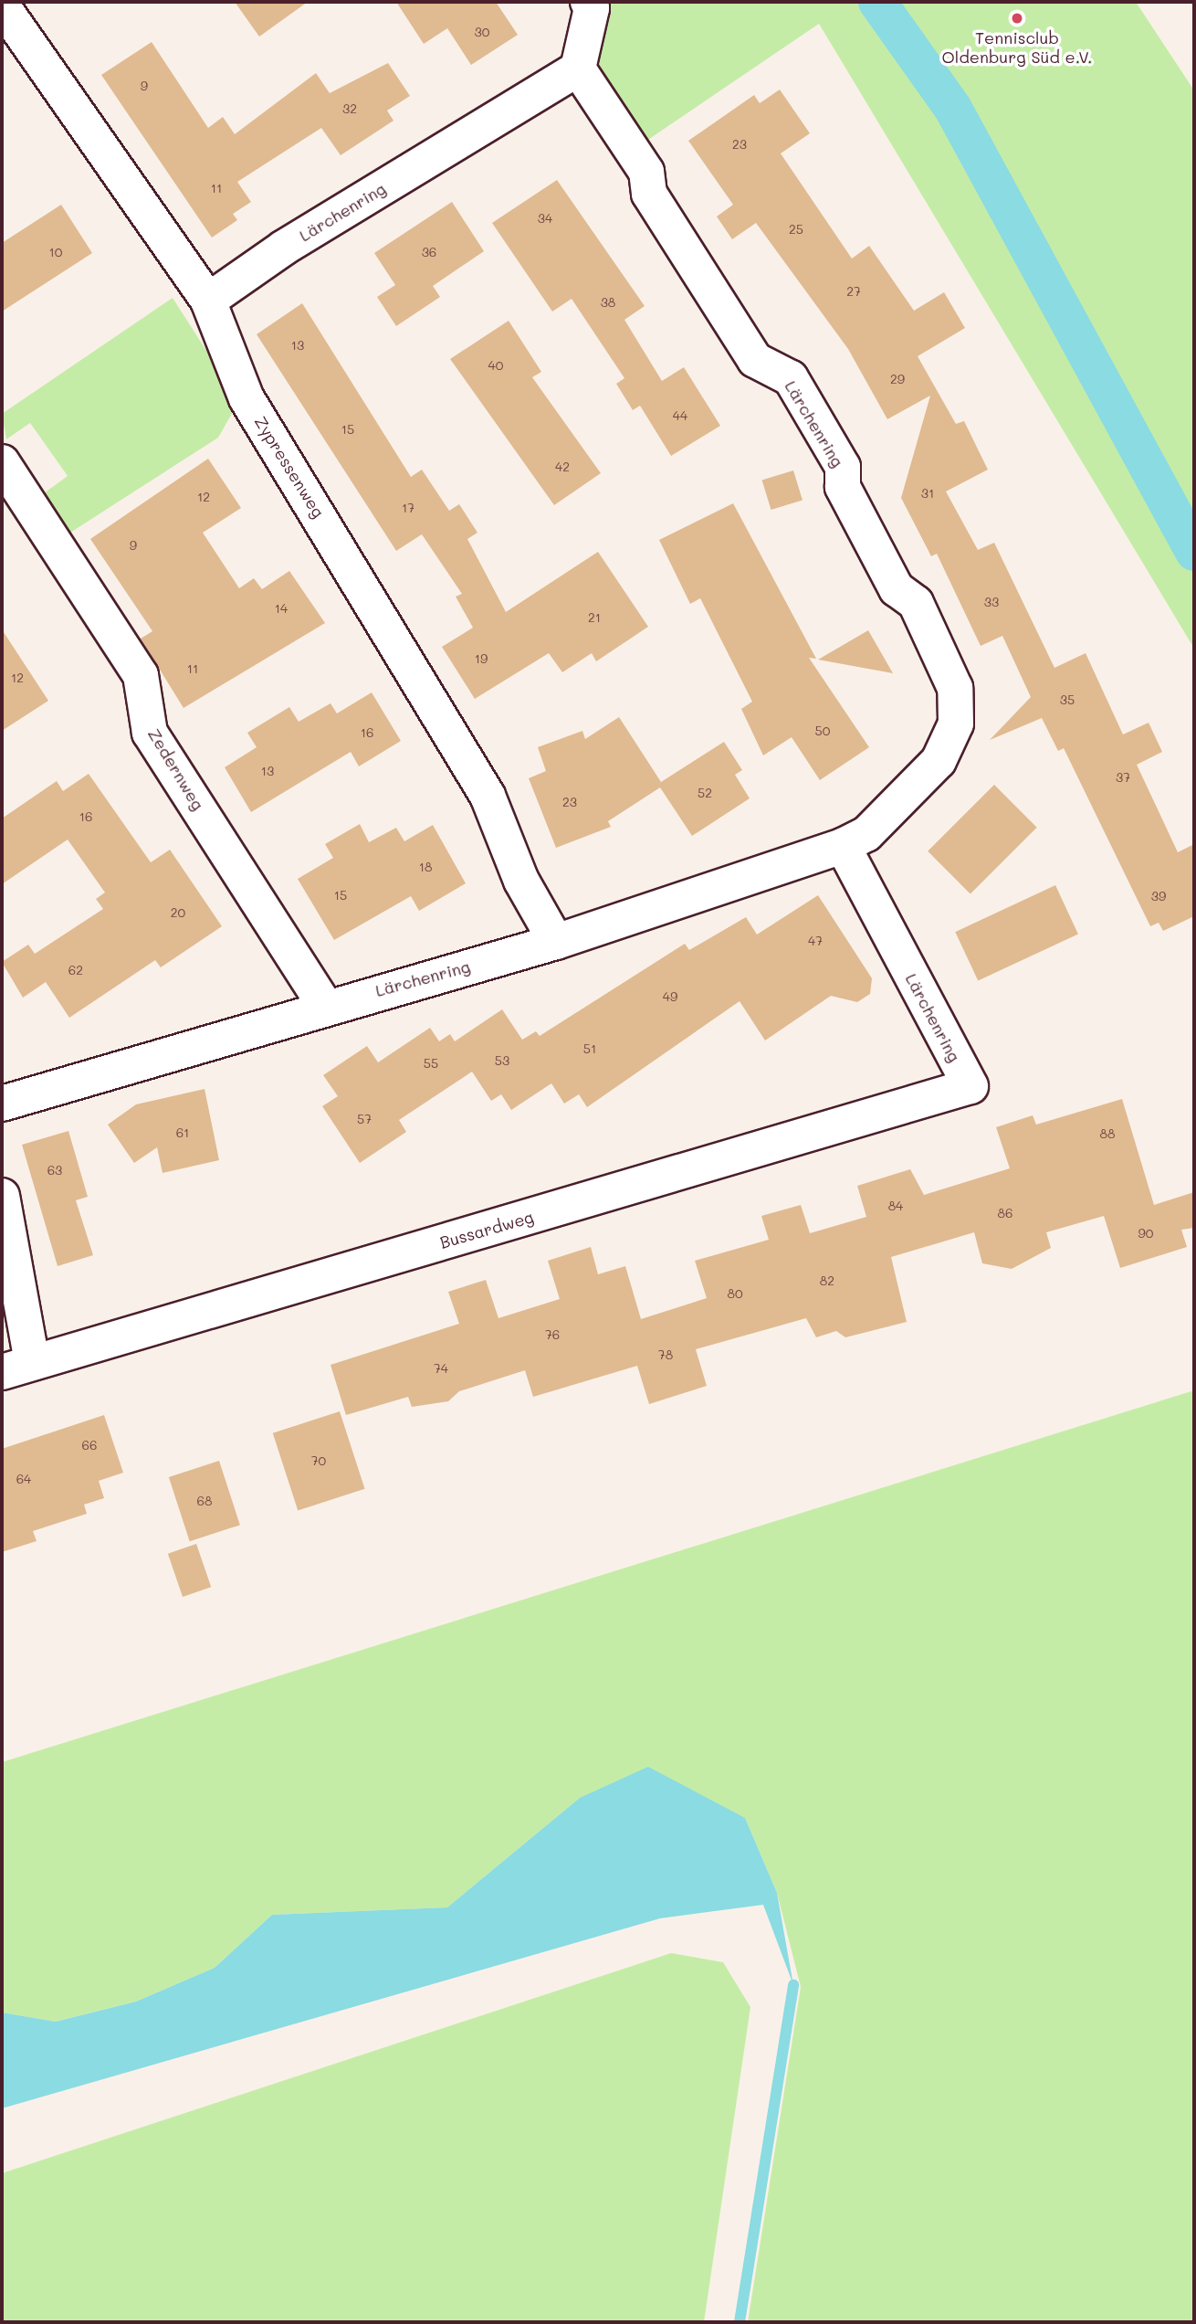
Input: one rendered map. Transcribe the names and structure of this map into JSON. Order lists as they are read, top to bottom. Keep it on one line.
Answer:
{"streets":{"street":["Lärchenring","Zypressenweg","Zedernweg","Bussardweg"]},"crossings":[["Lärchenring","Zypressenweg"],["Lärchenring","Zedernweg"],["Lärchenring","Bussardweg"]],"places":["Tennisclub Oldenburg Süd e.V."],"house_numbers":["30","9","32","23","11","34","25","10","36","27","38","13","40","29","44","15","42","31","12","17","9","33","14","21","19","11","12","35","50","16","13","37","52","23","16","18","15","39","20","47","62","49","51","53","55","57","61","88","63","84","86","90","82","80","76","78","74","66","70","64","68"]}
